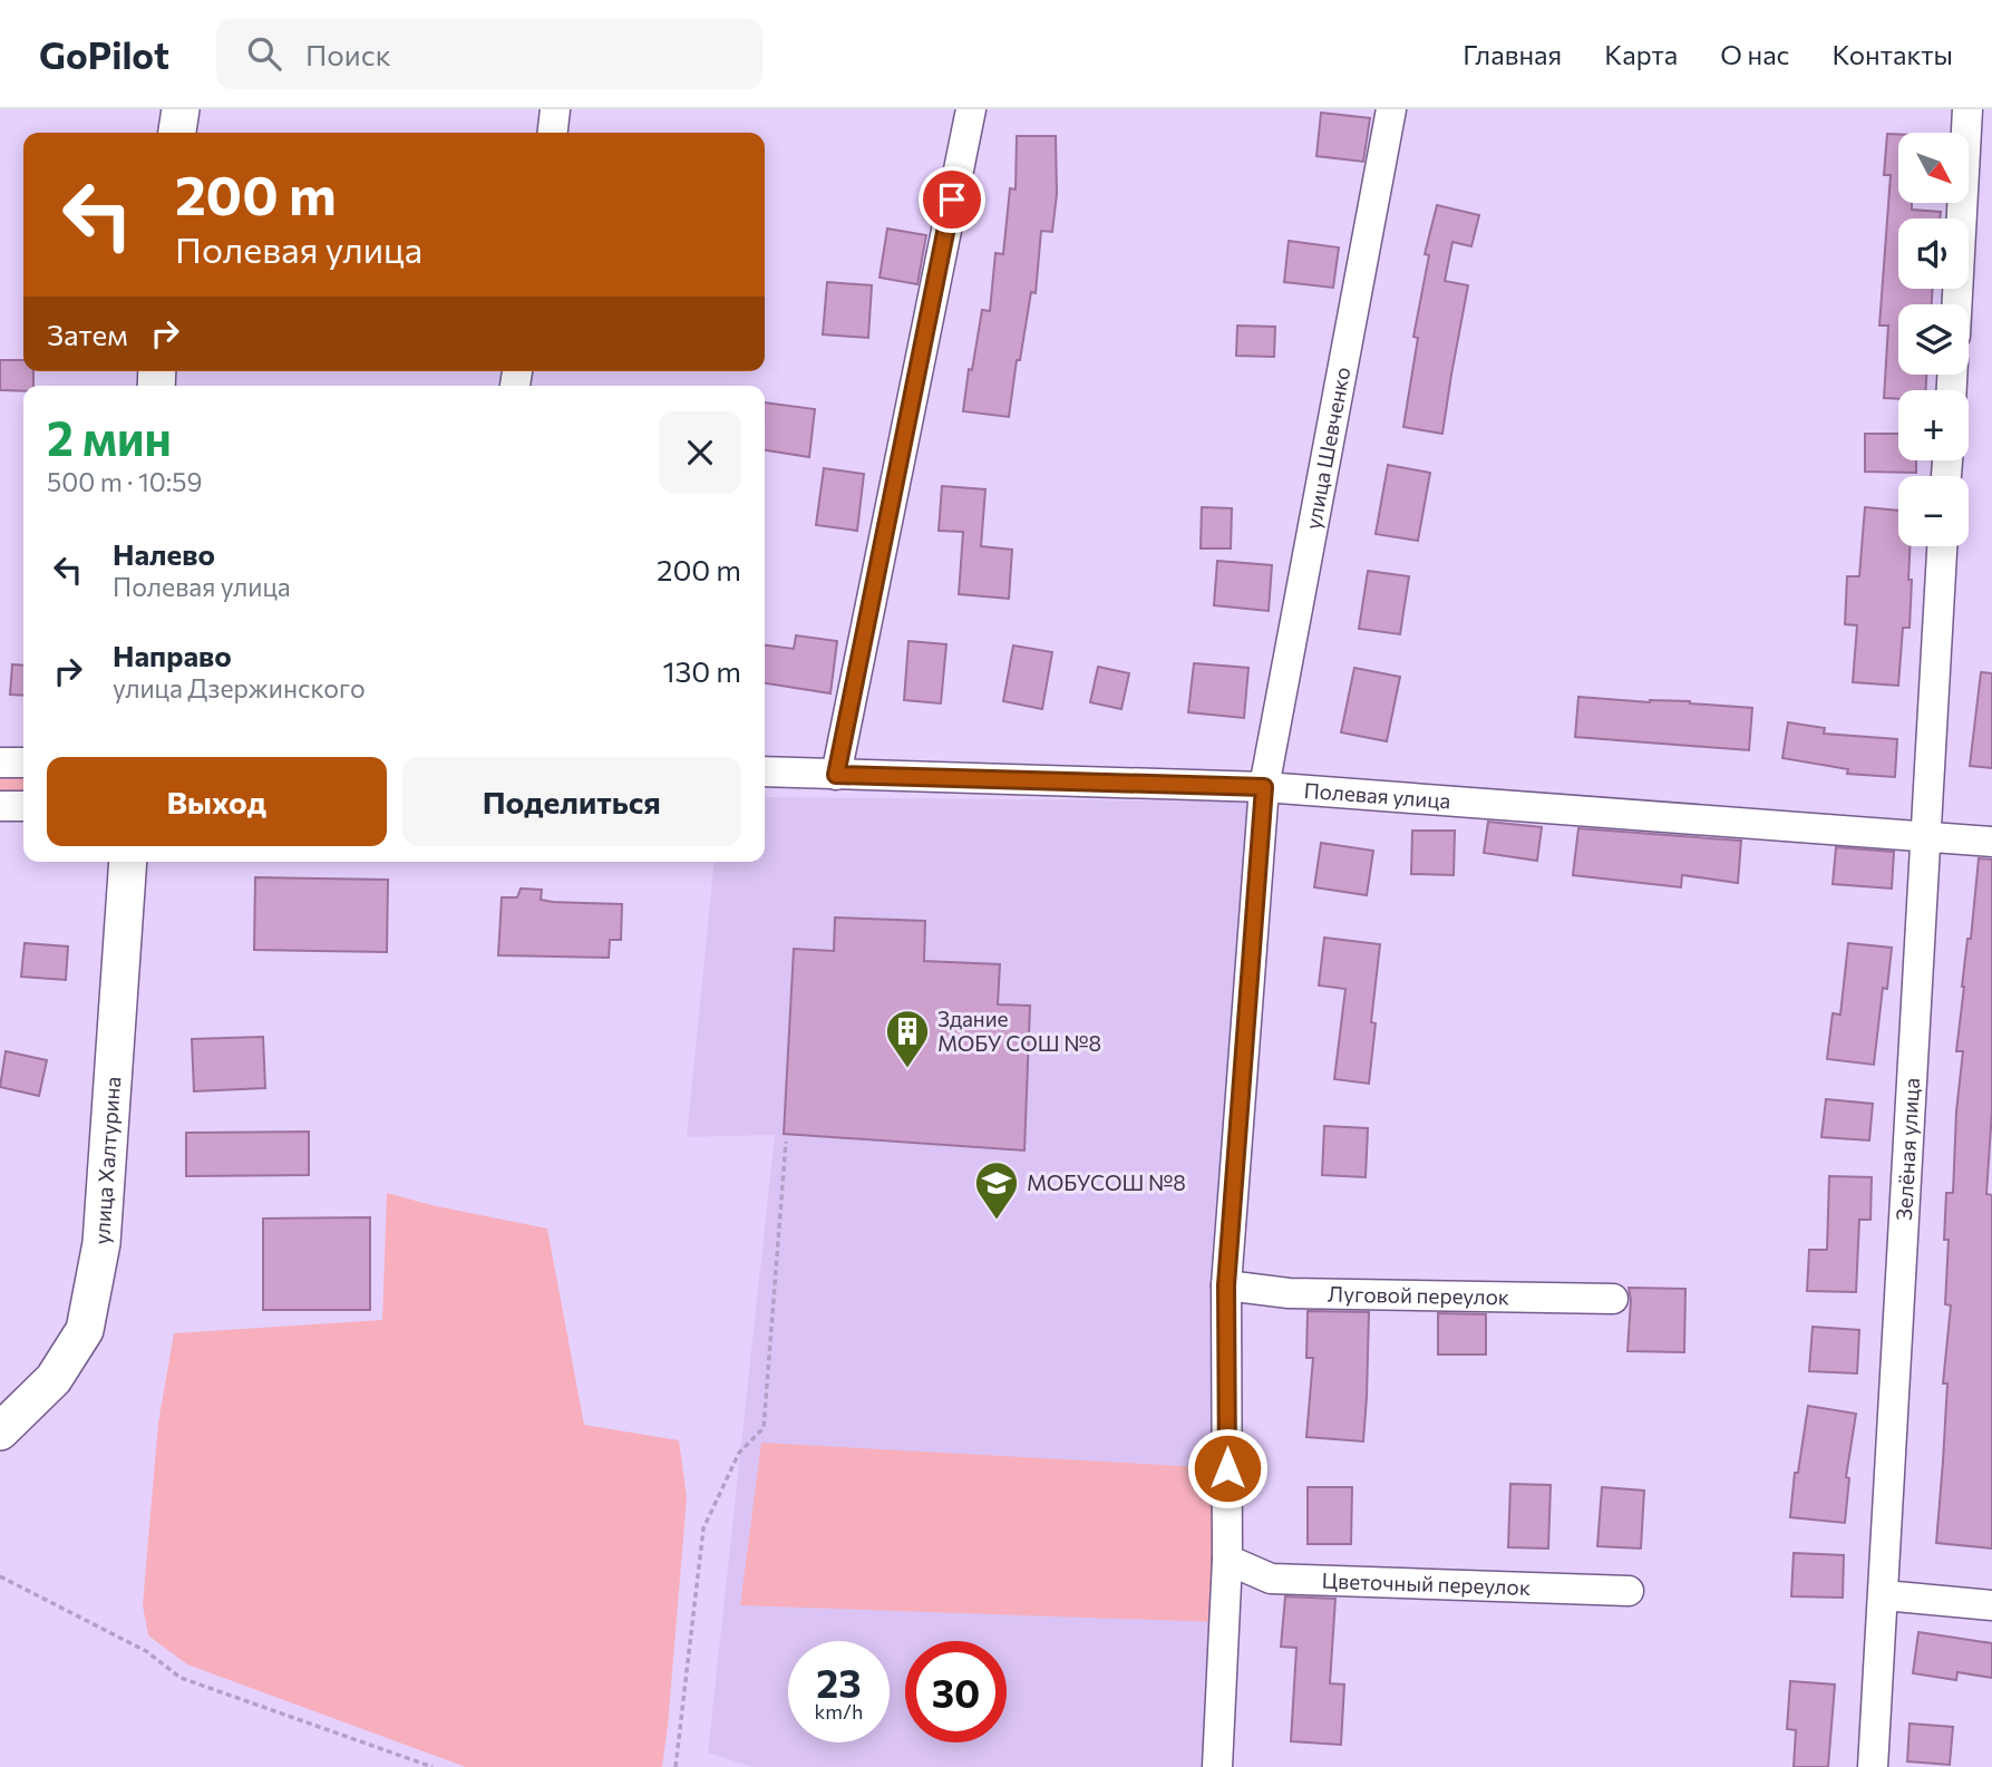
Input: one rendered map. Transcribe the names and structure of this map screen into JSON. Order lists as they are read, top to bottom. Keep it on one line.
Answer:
{"streets":{"main road":["улица Халтурина"],"street":["улица Шевченко","Полевая улица","Зелёная улица","Луговой переулок","Цветочный переулок"]},"crossings":[["улица Шевченко","Полевая улица"],["улица Шевченко","Луговой переулок"],["улица Шевченко","Цветочный переулок"],["Полевая улица","Зелёная улица"]],"places":{"building":["Здание МОБУ СОШ №8"],"school or university":["МОБУСОШ №8"]},"north":"bottom right","page":{"header":"GoPilot","search":"Поиск","nav":["Главная","Карта","О нас","Контакты"],"map_buttons":["+","−"],"turn":["200 m","Полевая улица"],"then":"Затем","heading":["2 мин","500 m · 10:59"],"list":[{"name":"Налево","note":"Полевая улица","value":"200 m"},{"name":"Направо","note":"улица Дзержинского","value":"130 m"}],"buttons":["Выход","Поделиться"],"speed":"23 km/h","limit":"30"}}
